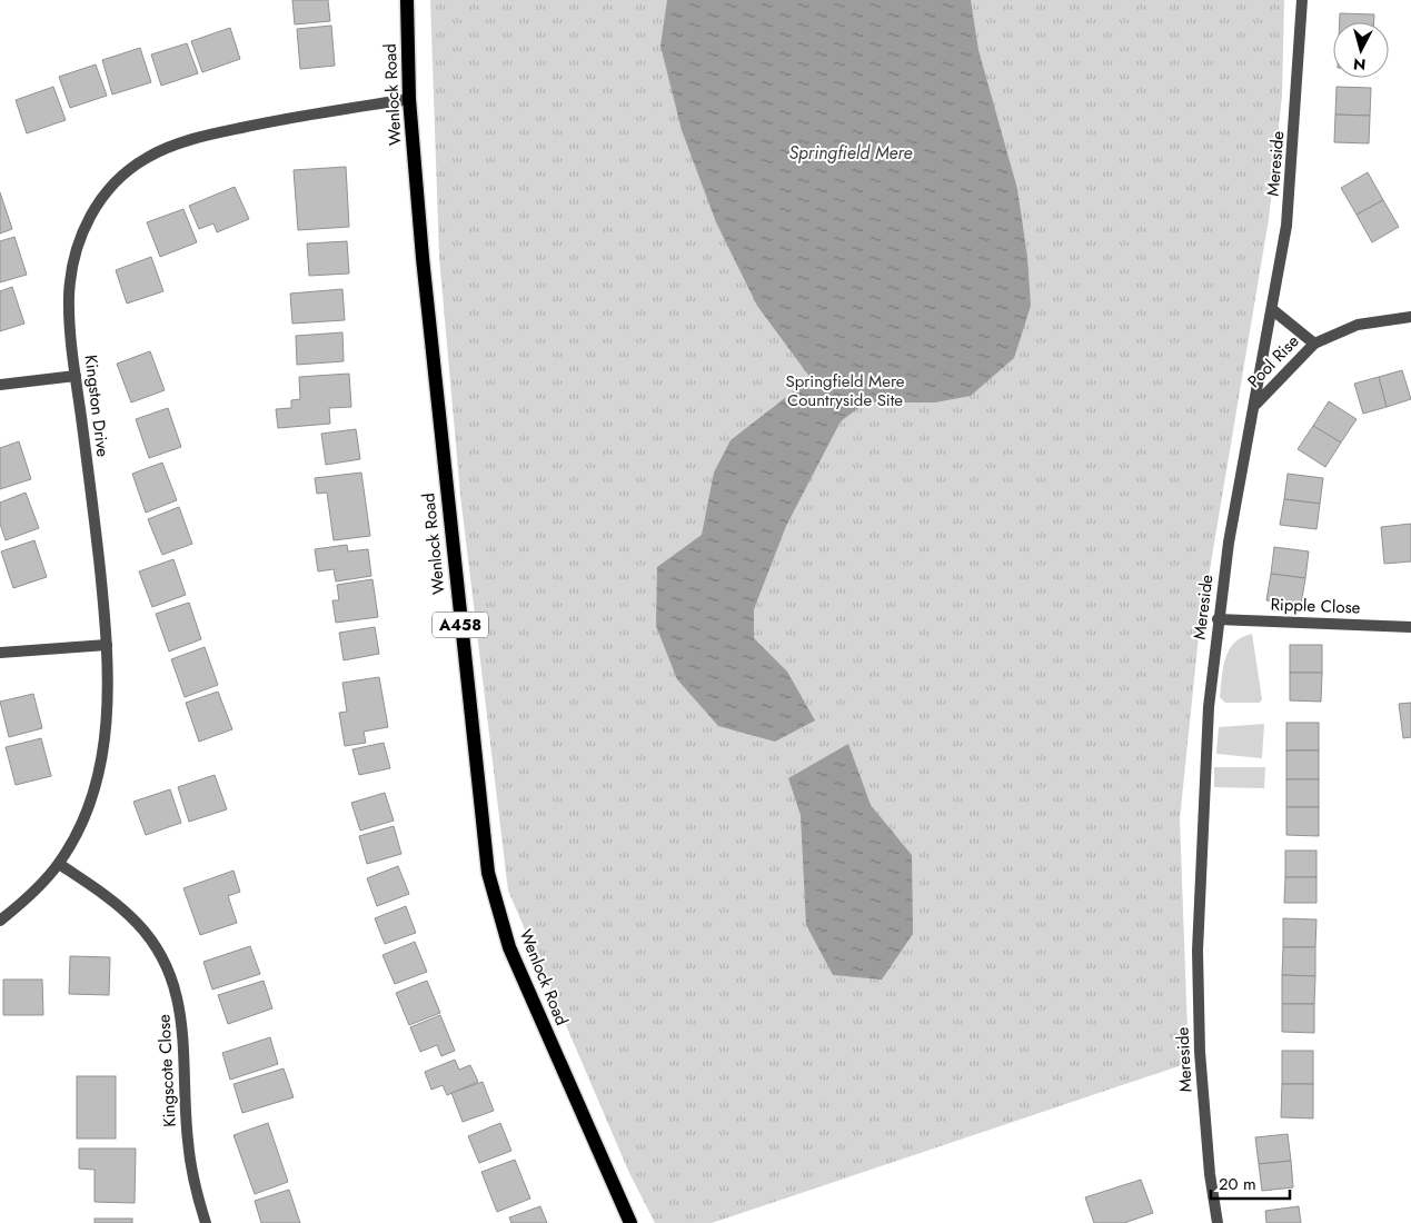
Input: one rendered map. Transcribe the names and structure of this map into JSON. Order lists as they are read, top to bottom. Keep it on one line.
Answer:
{"streets":{"main road":["Wenlock Road","A458"],"street":["Mereside","Pool Rise","Kingston Drive","Ripple Close","Kingscote Close"]},"crossings":[["Wenlock Road","Kingston Drive"],["Mereside","Pool Rise"],["Mereside","Ripple Close"],["Kingston Drive","Kingscote Close"]],"water":["Springfield Mere"],"parks":["Springfield Mere Countryside Site"],"scale_bar":"20 m","north":"bottom"}
